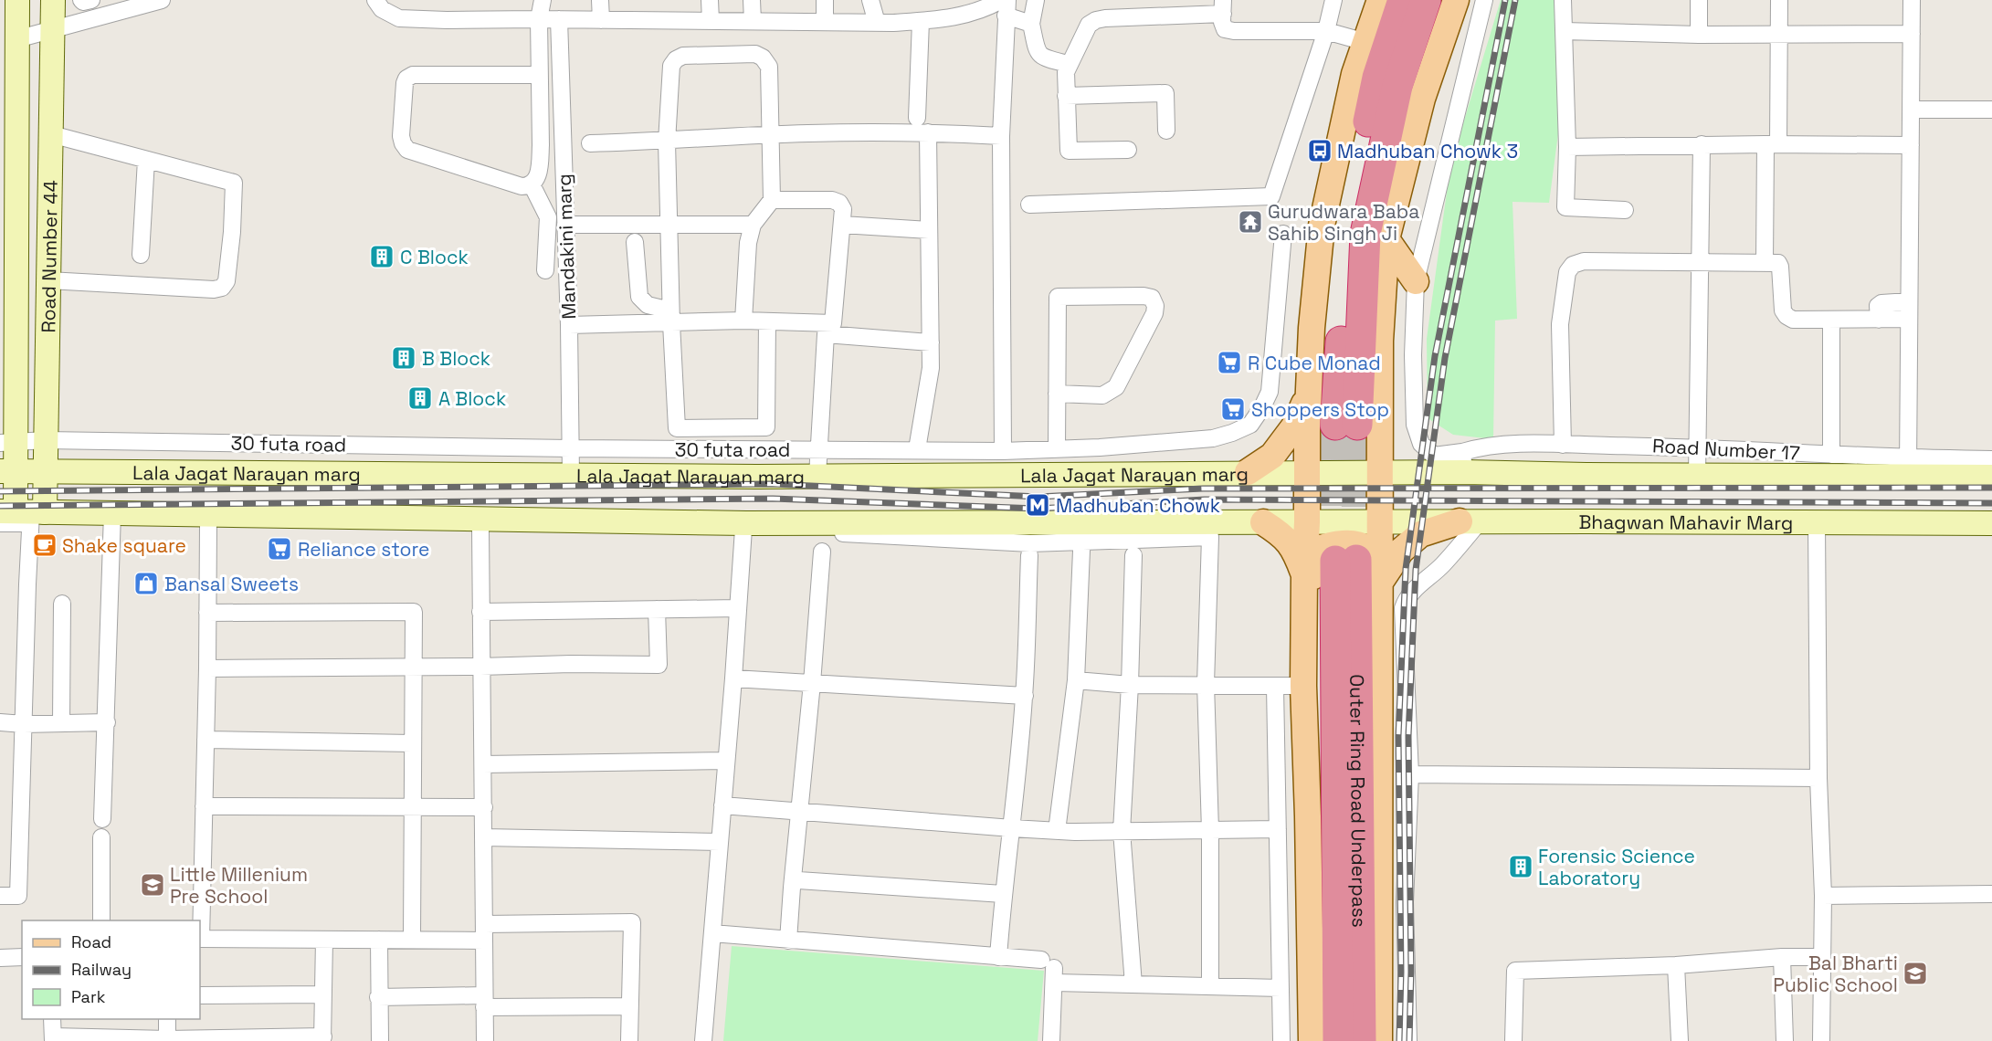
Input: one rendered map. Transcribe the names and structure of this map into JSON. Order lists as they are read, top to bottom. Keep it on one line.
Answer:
{"streets":{"highway":["Outer Ring Road Underpass"],"main road":["Road Number 44","Lala Jagat Narayan marg","Bhagwan Mahavir Marg"],"street":["Mandakini marg","30 futa road","Road Number 17"]},"crossings":[["Mandakini marg","30 futa road"],["Mandakini marg","Lala Jagat Narayan marg"],["Road Number 44","30 futa road"],["Road Number 44","Lala Jagat Narayan marg"]],"places":{"bus stop":["Madhuban Chowk 3"],"temple":["Gurudwara Baba Sahib Singh Ji"],"building":["C Block","B Block","A Block","Forensic Science Laboratory"],"supermarket":["R Cube Monad","Shoppers Stop","Reliance store"],"metro station":["Madhuban Chowk"],"cafe":["Shake square"],"shop":["Bansal Sweets"],"school or university":["Little Millenium Pre School","Bal Bharti Public School"]},"legend":["Road","Railway","Park"]}
